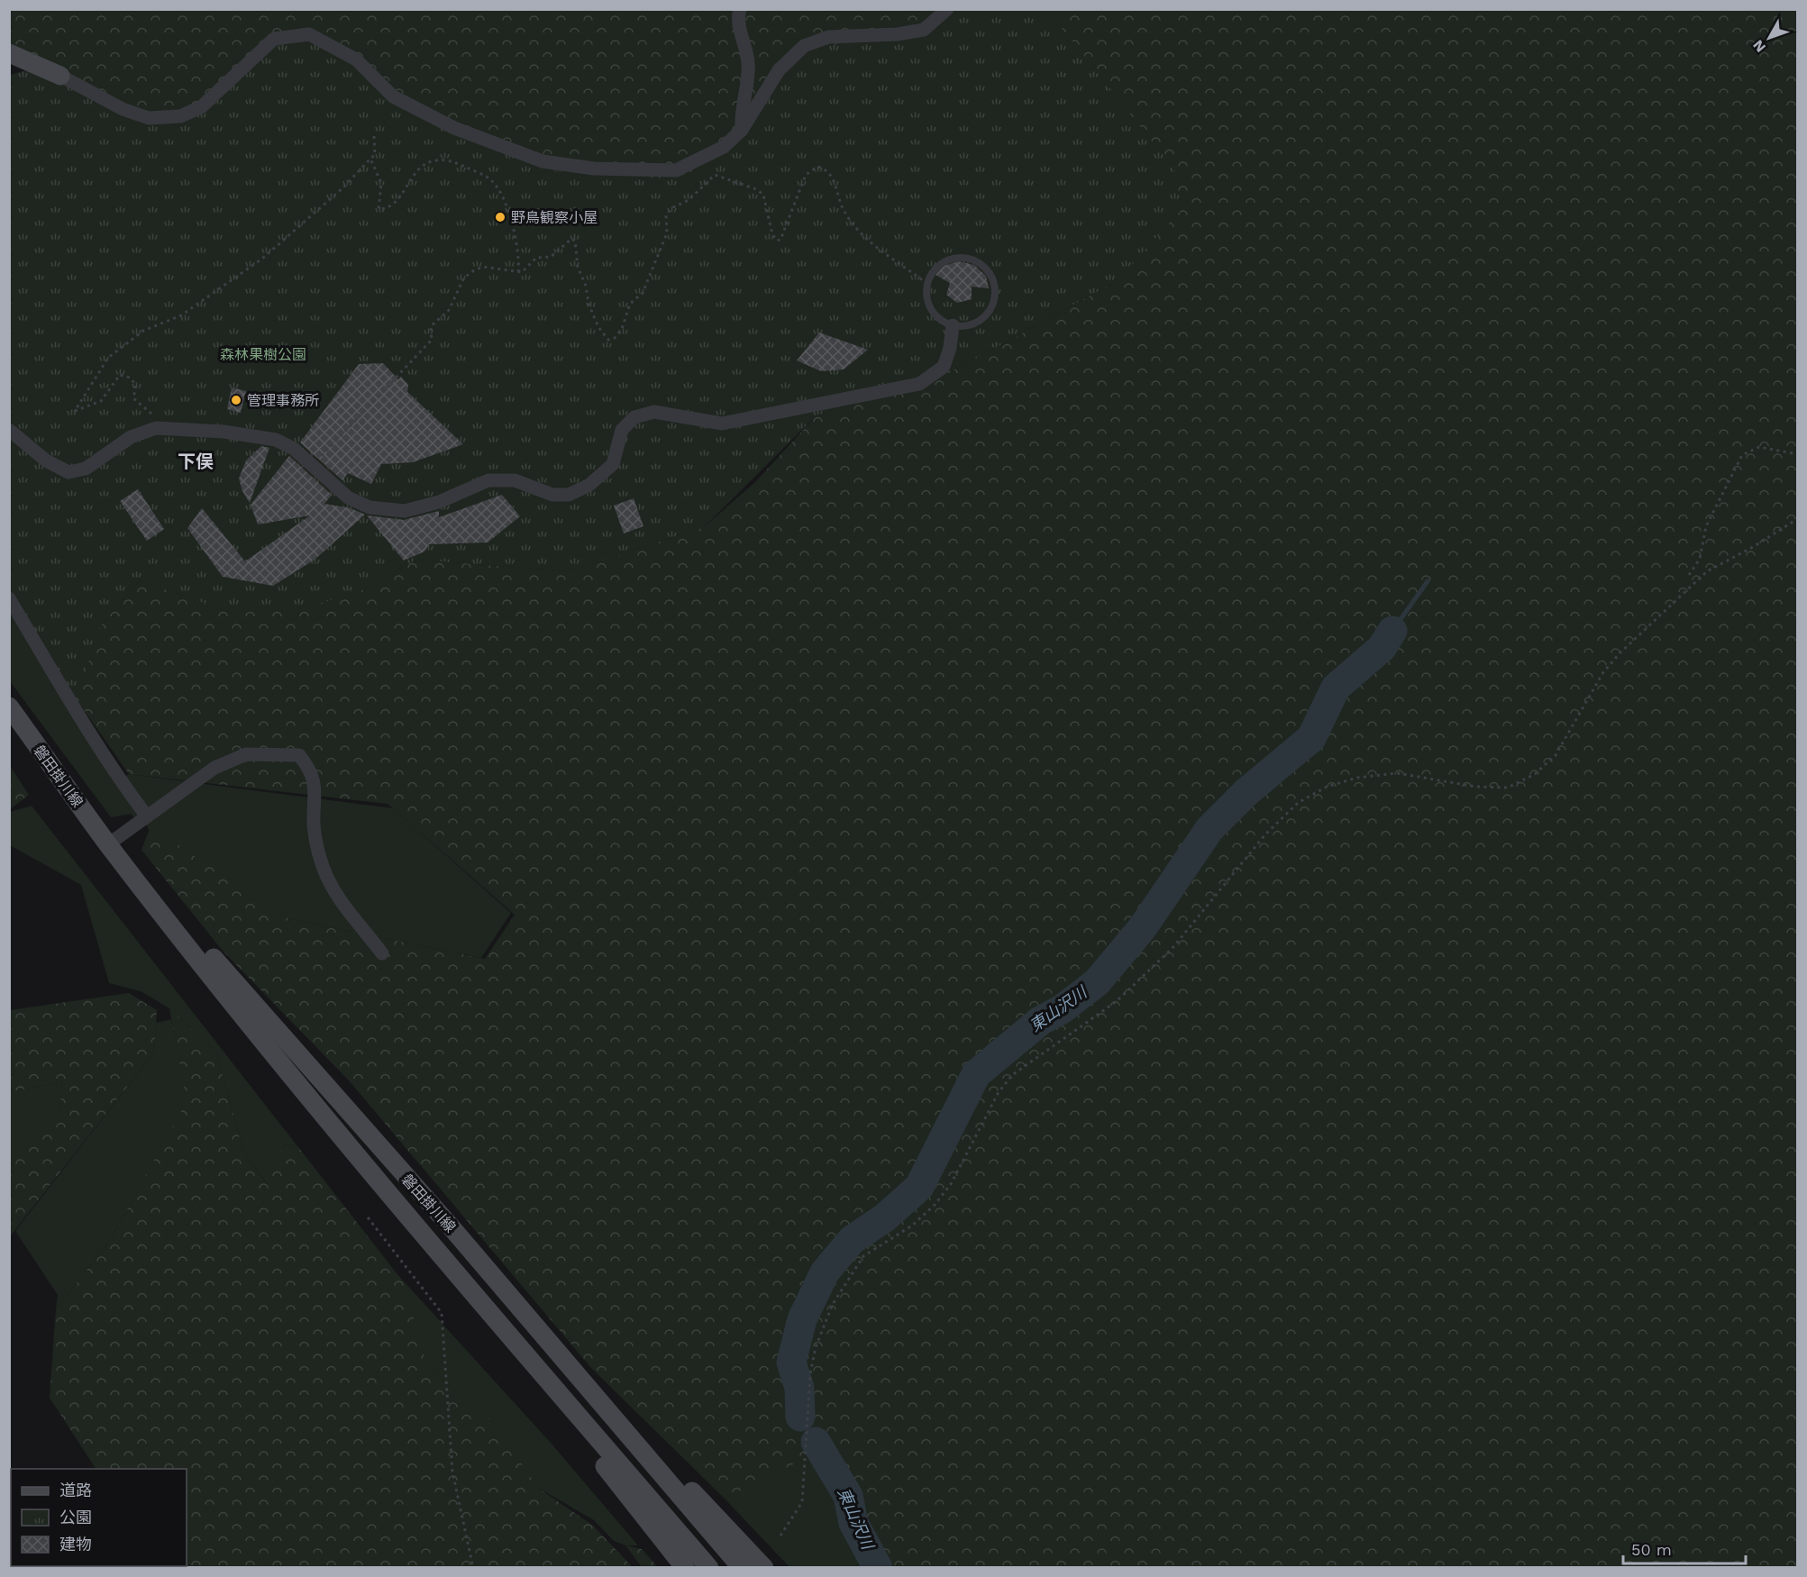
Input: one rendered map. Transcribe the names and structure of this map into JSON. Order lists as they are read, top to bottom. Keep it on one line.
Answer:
{"streets":{"main road":["磐田掛川線"]},"districts":["下俣"],"water":["東山沢川"],"parks":["森林果樹公園"],"places":["野鳥観察小屋","管理事務所"],"legend":["道路","公園","建物"],"scale_bar":"50 m","north":"bottom left"}
